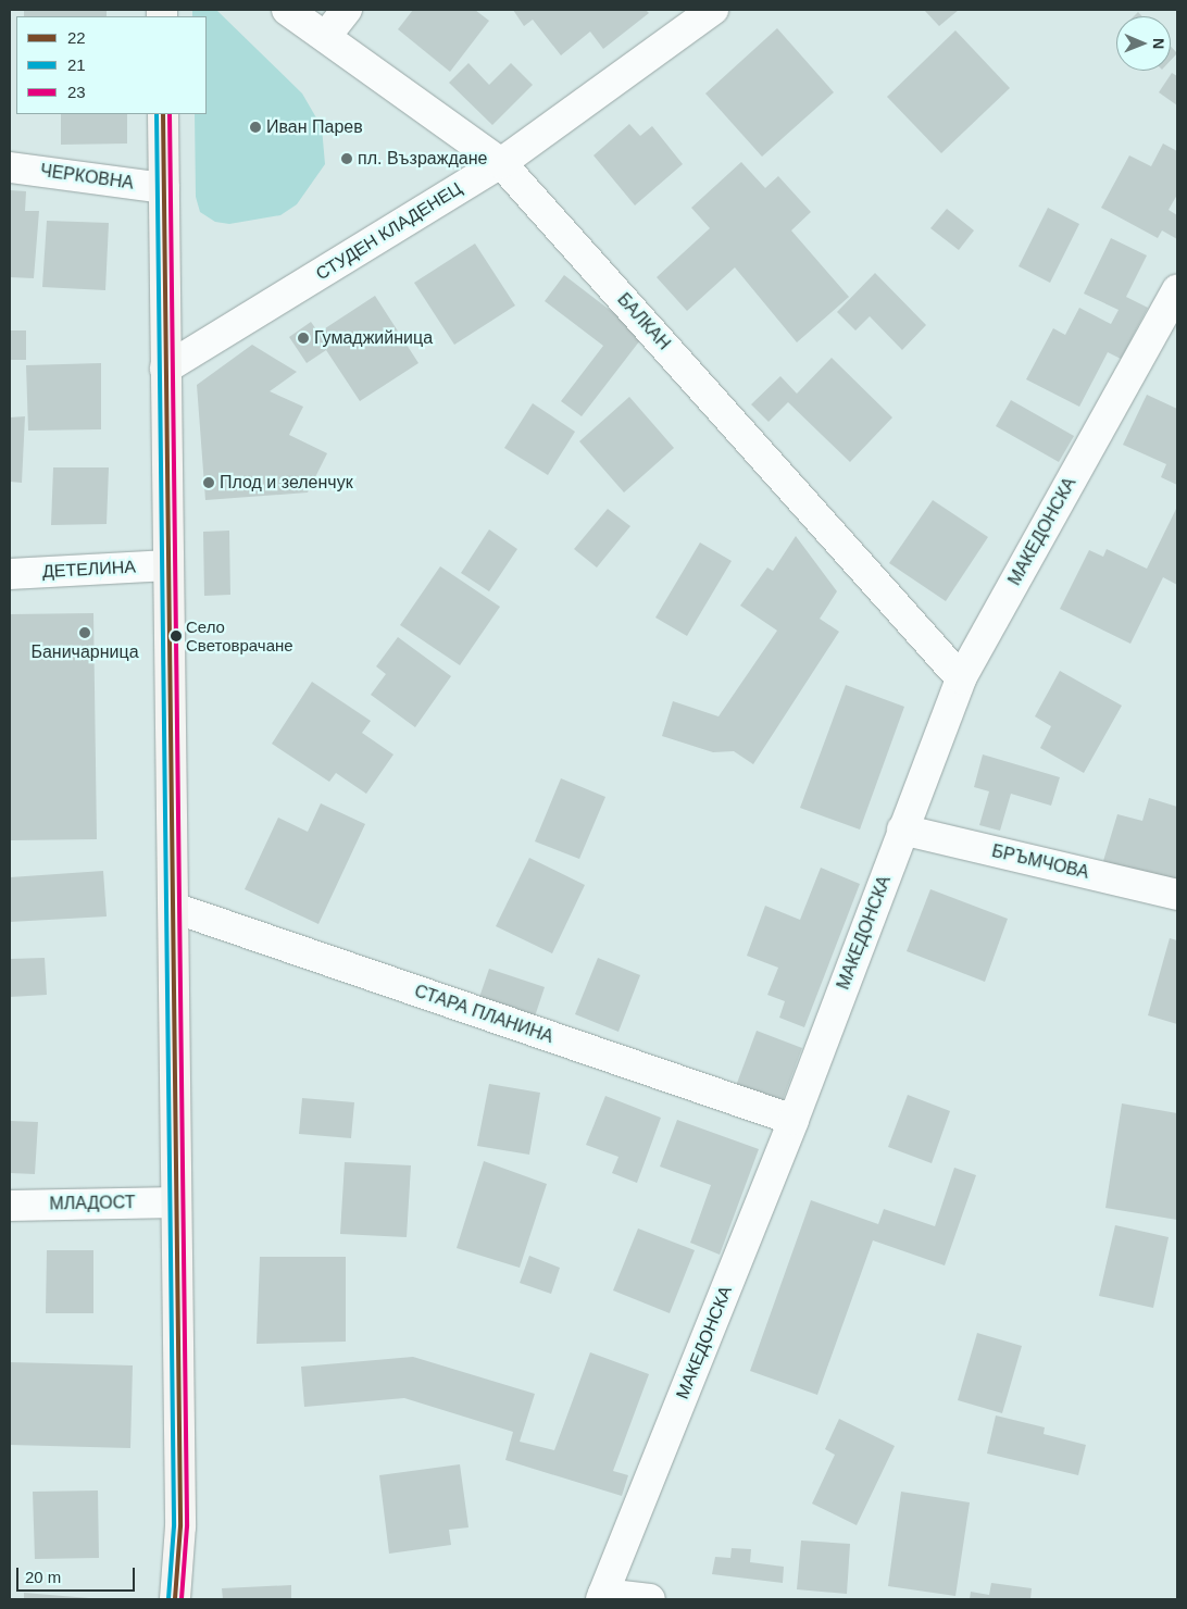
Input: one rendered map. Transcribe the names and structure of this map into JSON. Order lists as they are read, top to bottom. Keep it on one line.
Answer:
{"streets":{"street":["ЧЕРКОВНА","СТУДЕН КЛАДЕНЕЦ","БАЛКАН","МАКЕДОНСКА","ДЕТЕЛИНА","БРЪМЧОВА","СТАРА ПЛАНИНА","МЛАДОСТ"]},"crossings":[["СТУДЕН КЛАДЕНЕЦ","БАЛКАН"],["БАЛКАН","МАКЕДОНСКА"],["МАКЕДОНСКА","БРЪМЧОВА"],["МАКЕДОНСКА","СТАРА ПЛАНИНА"]],"places":["Иван Парев","пл. Възраждане","Гумаджийница","Плод и зеленчук","Баничарница","Село Световрачане"],"lines":["transit line 22","transit line 21","transit line 23"],"legend":["22","21","23"],"scale_bar":"20 m","north":"right"}
